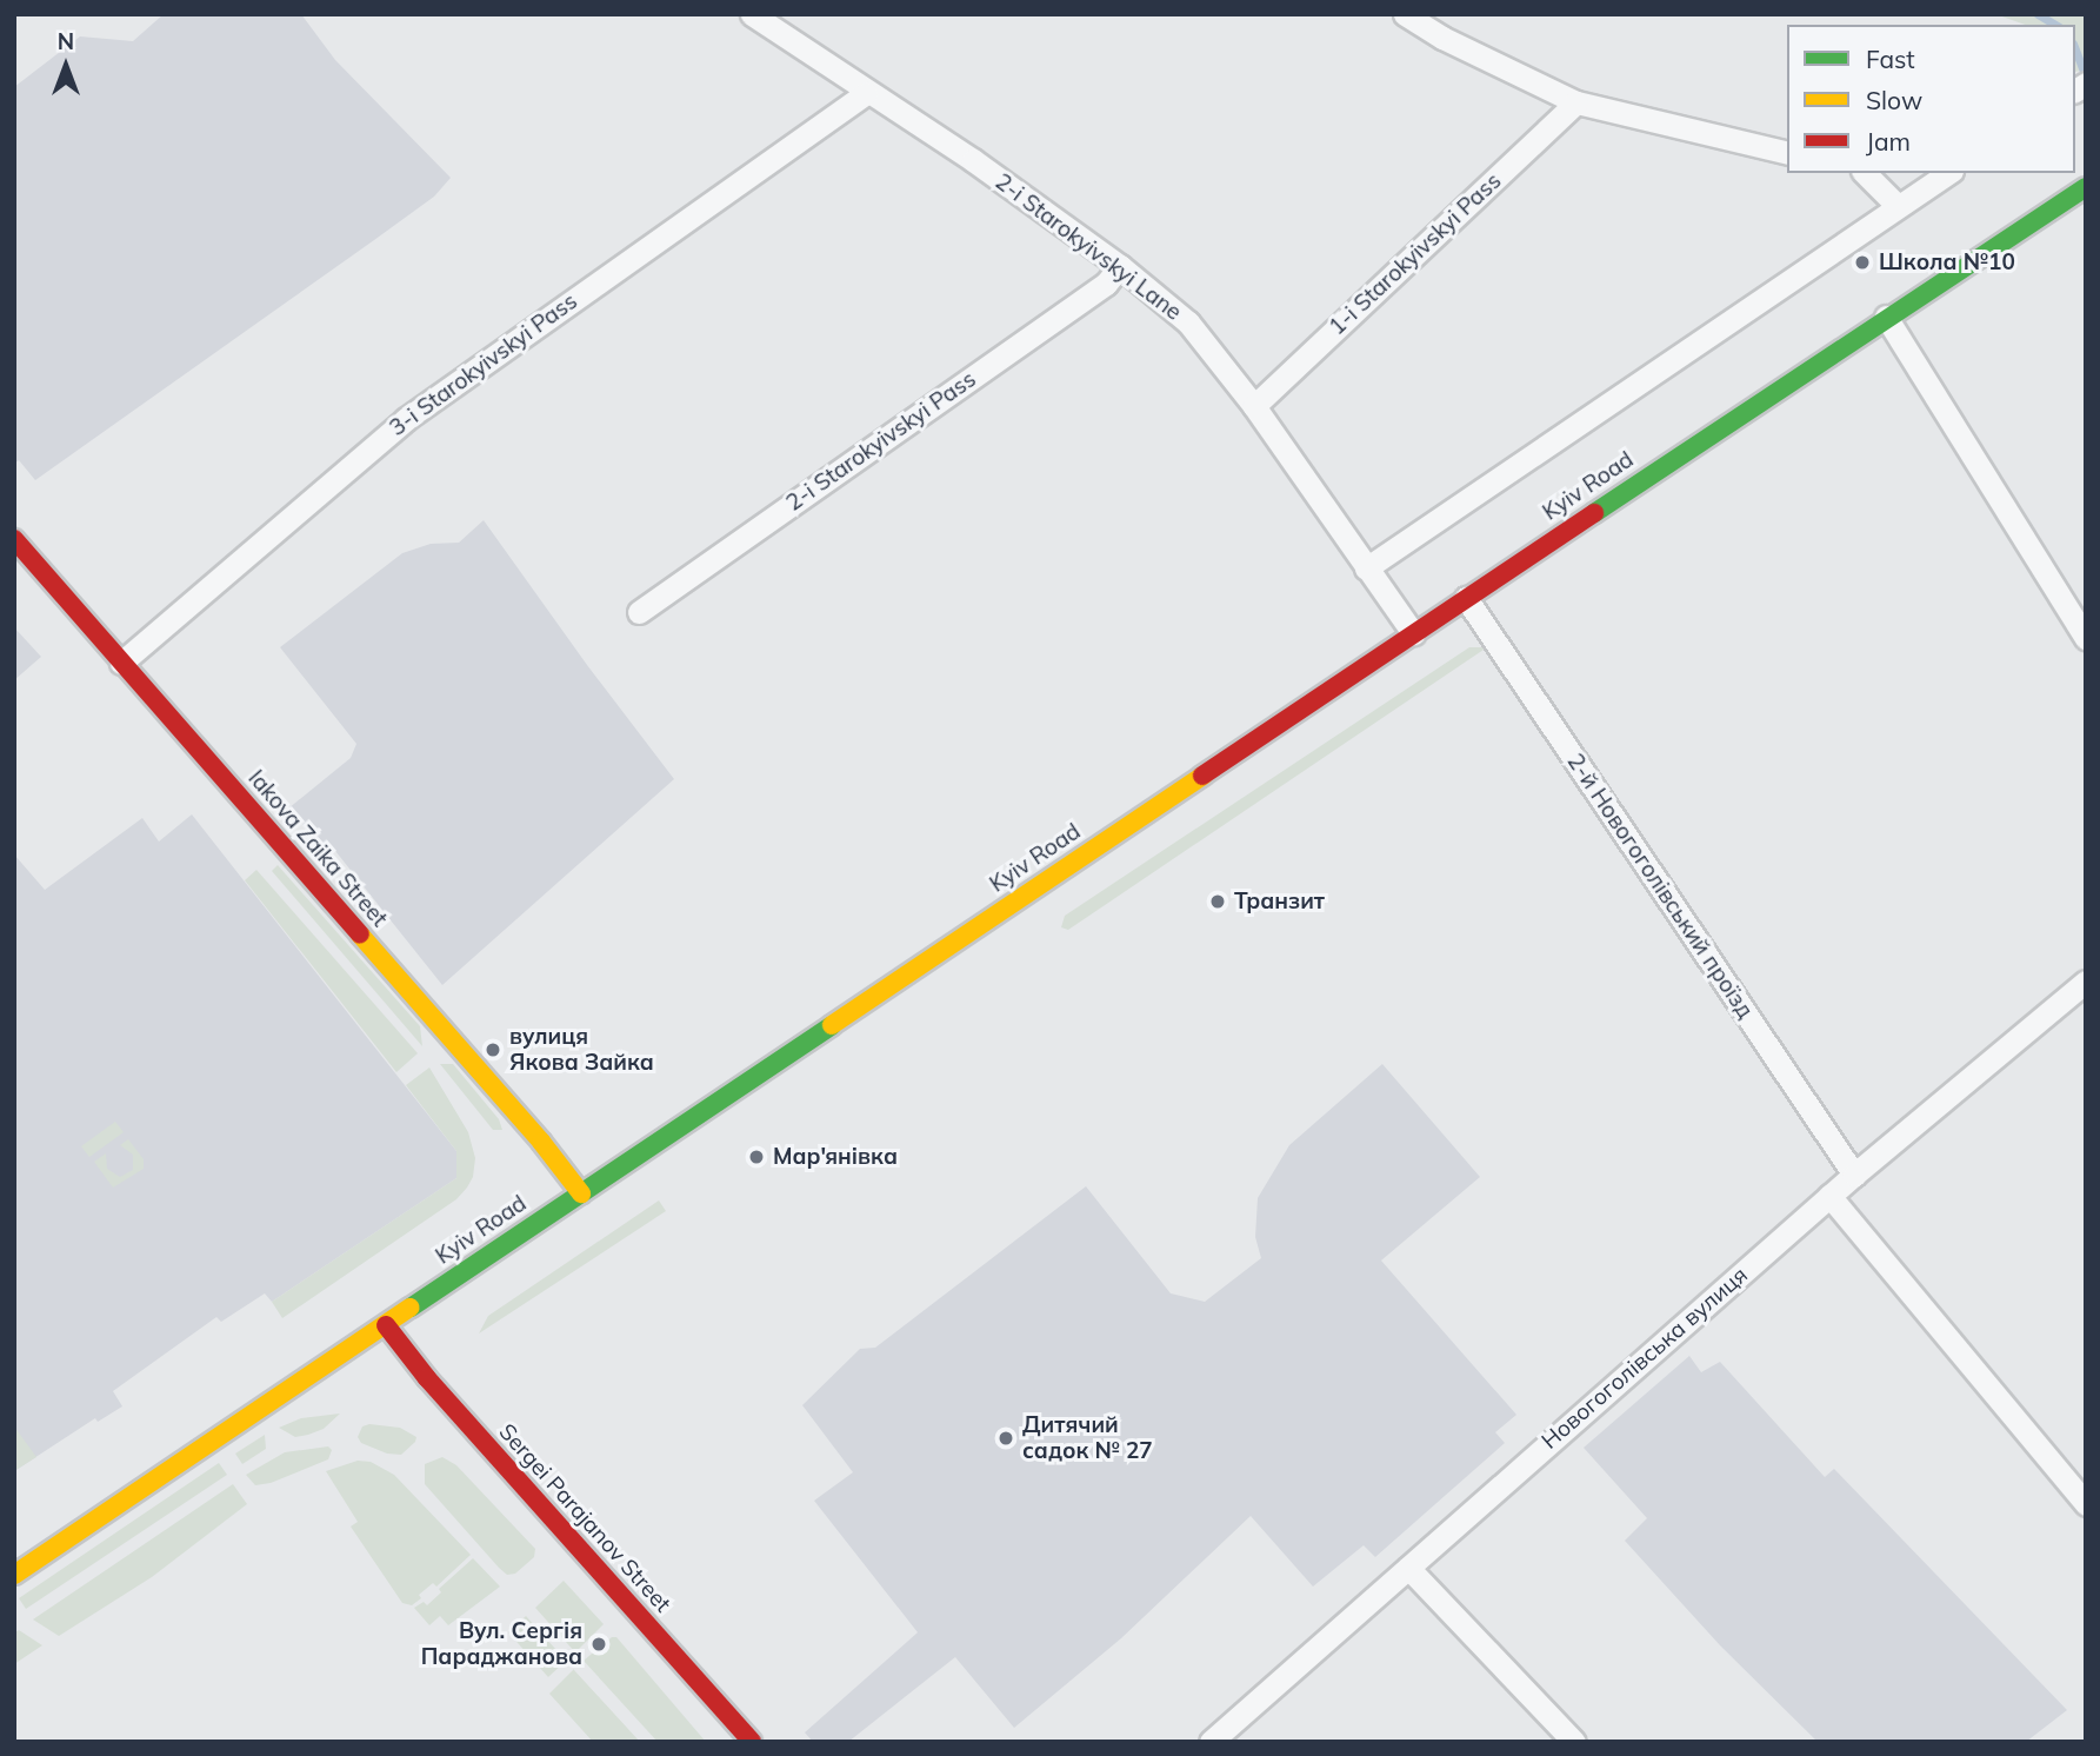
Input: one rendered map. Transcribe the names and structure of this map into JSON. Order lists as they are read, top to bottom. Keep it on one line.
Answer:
{"streets":{"main road":["Kyiv Road","Iakova Zaika Street","Sergei Parajanov Street"],"street":["2-i Starokyivskyi Lane","1-i Starokyivskyi Pass","3-i Starokyivskyi Pass","2-i Starokyivskyi Pass","2-й Новогоголівський проїзд","Новогоголівська вулиця"]},"crossings":[["2-i Starokyivskyi Lane","1-i Starokyivskyi Pass"],["2-i Starokyivskyi Lane","3-i Starokyivskyi Pass"],["2-i Starokyivskyi Lane","2-i Starokyivskyi Pass"],["2-i Starokyivskyi Lane","Kyiv Road"],["3-i Starokyivskyi Pass","Iakova Zaika Street"],["Kyiv Road","Iakova Zaika Street"],["Kyiv Road","2-й Новогоголівський проїзд"],["Kyiv Road","Sergei Parajanov Street"],["2-й Новогоголівський проїзд","Новогоголівська вулиця"]],"places":["Школа №10","Транзит","вулиця Якова Зайка","Мар'янівка","Дитячий садок № 27","Вул. Сергія Параджанова"],"legend":["Fast","Slow","Jam"],"north":"top"}
